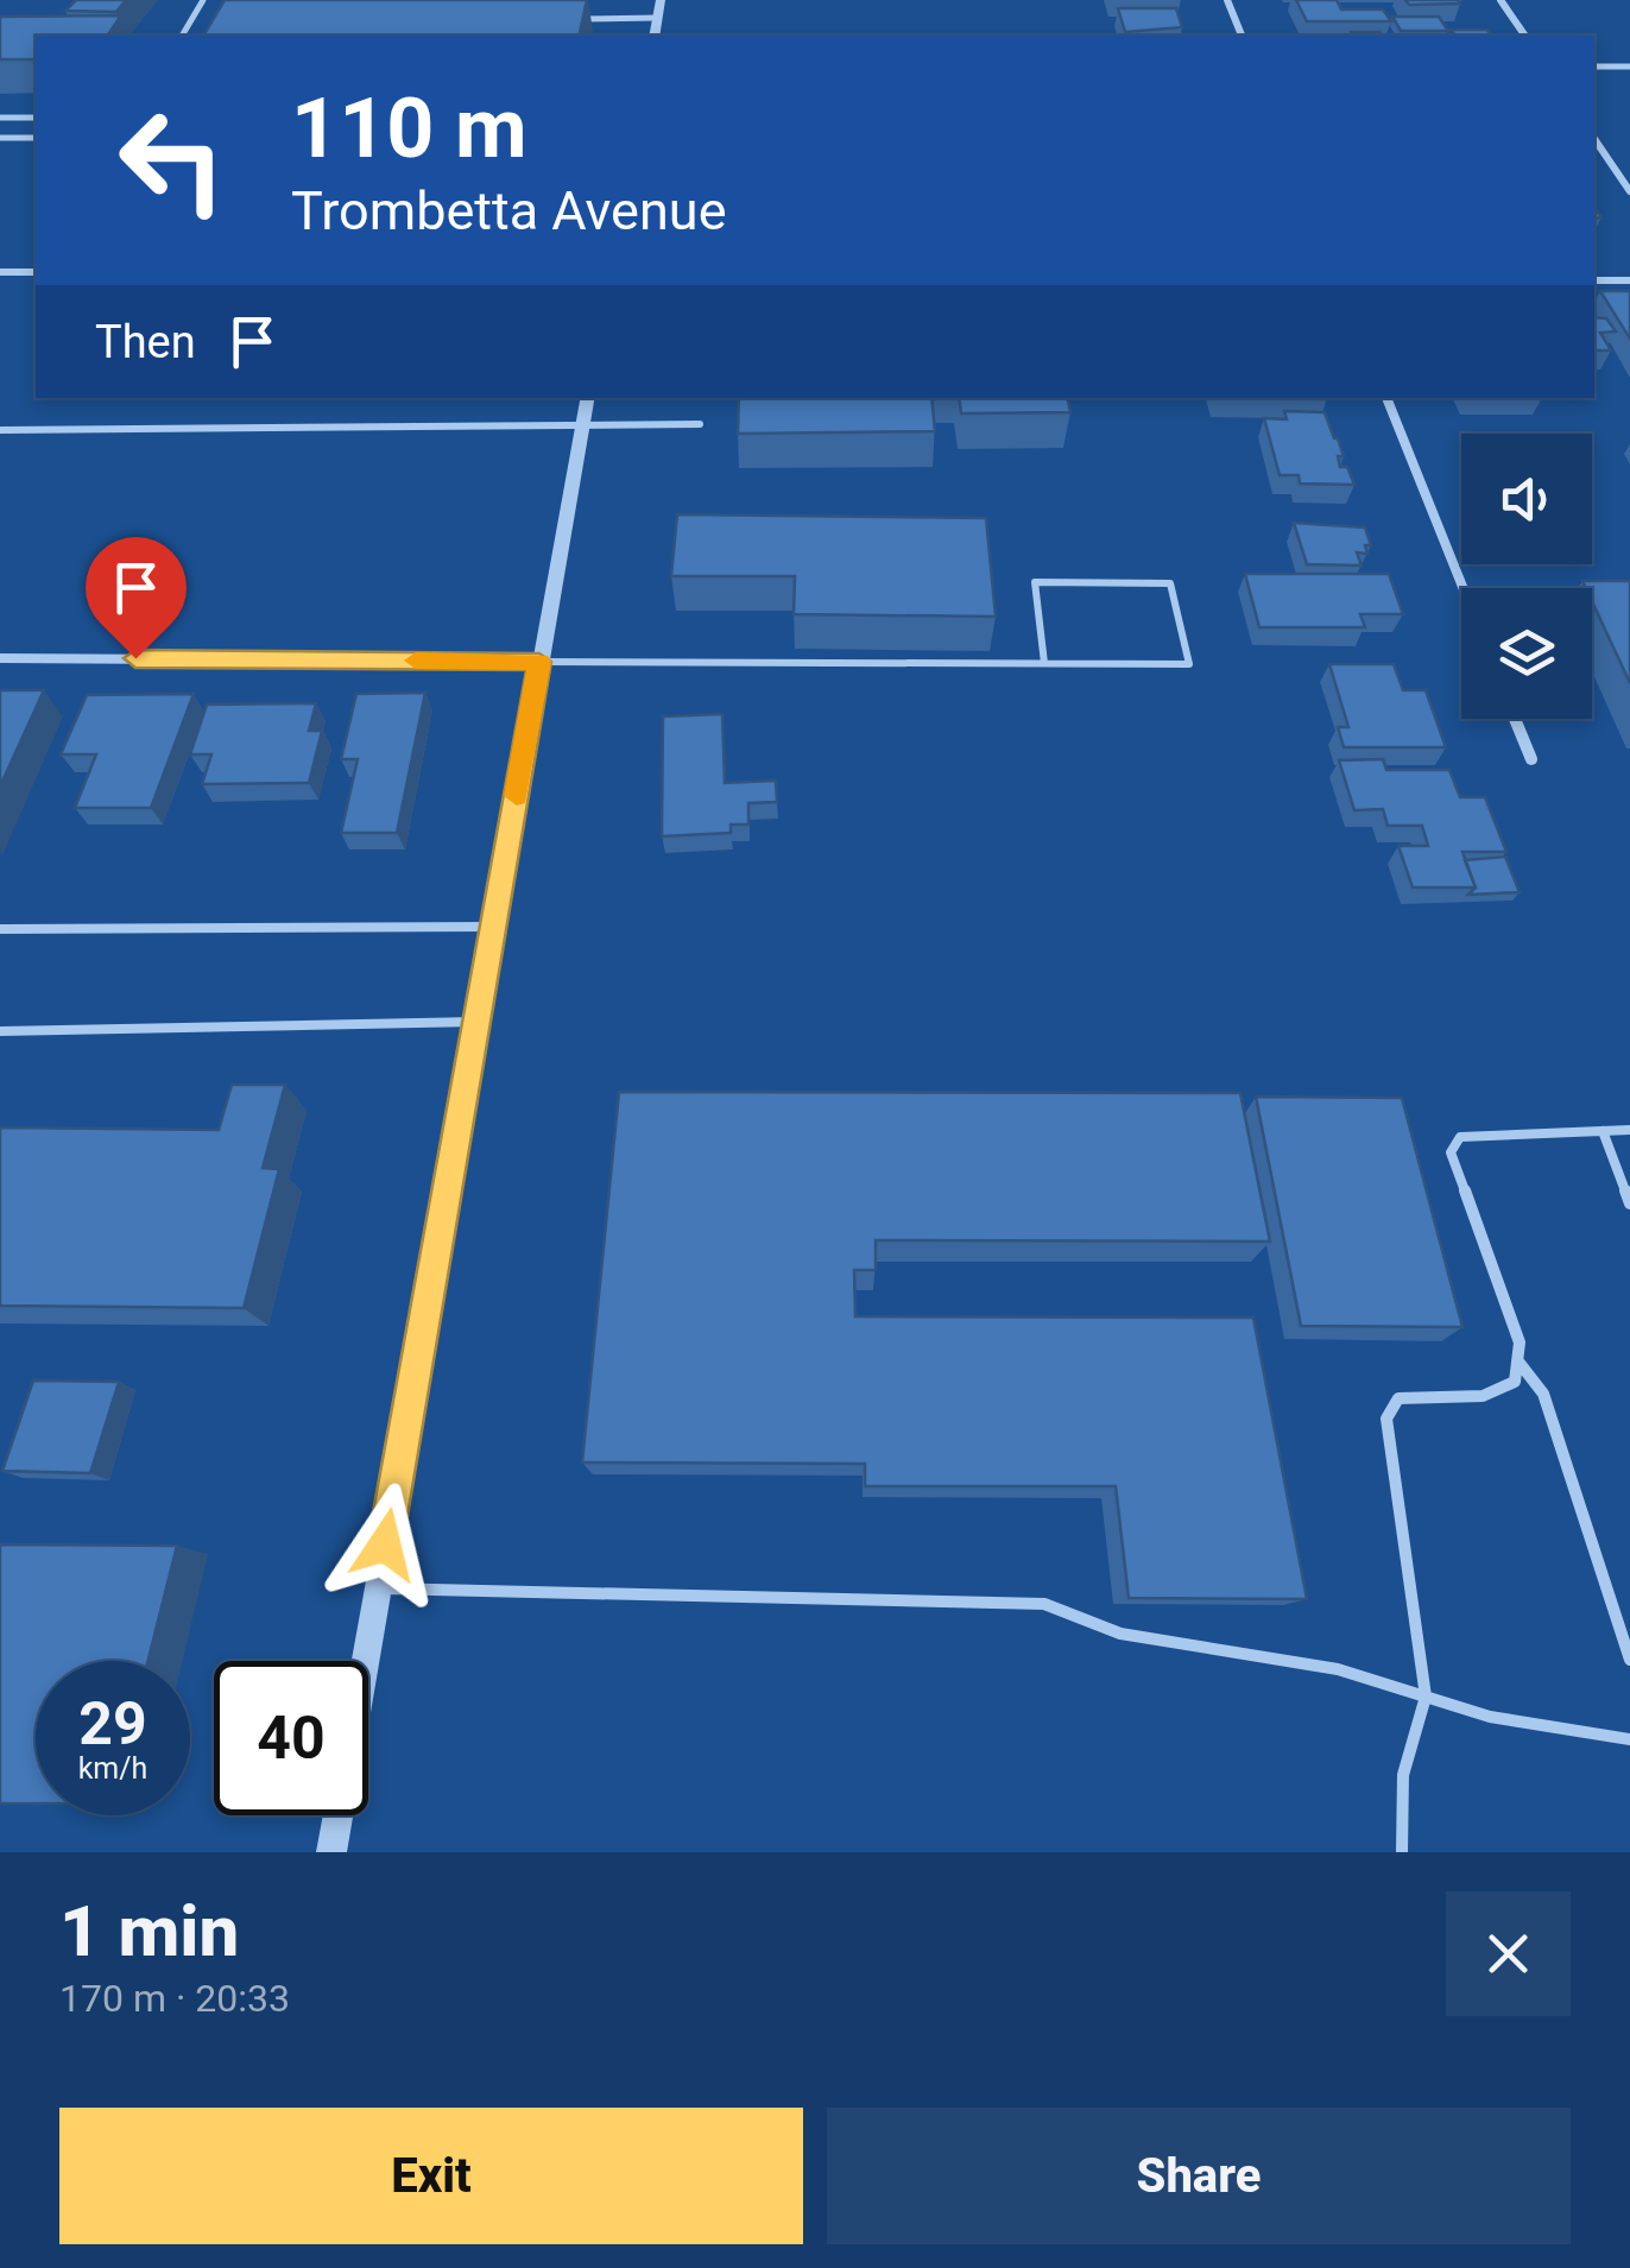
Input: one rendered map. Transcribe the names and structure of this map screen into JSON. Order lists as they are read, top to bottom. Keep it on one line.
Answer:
{"page":{"turn":["110 m","Trombetta Avenue"],"then":"Then","speed":"29 km/h","limit":"40","heading":["1 min","170 m · 20:33"],"buttons":["Exit","Share"]}}
